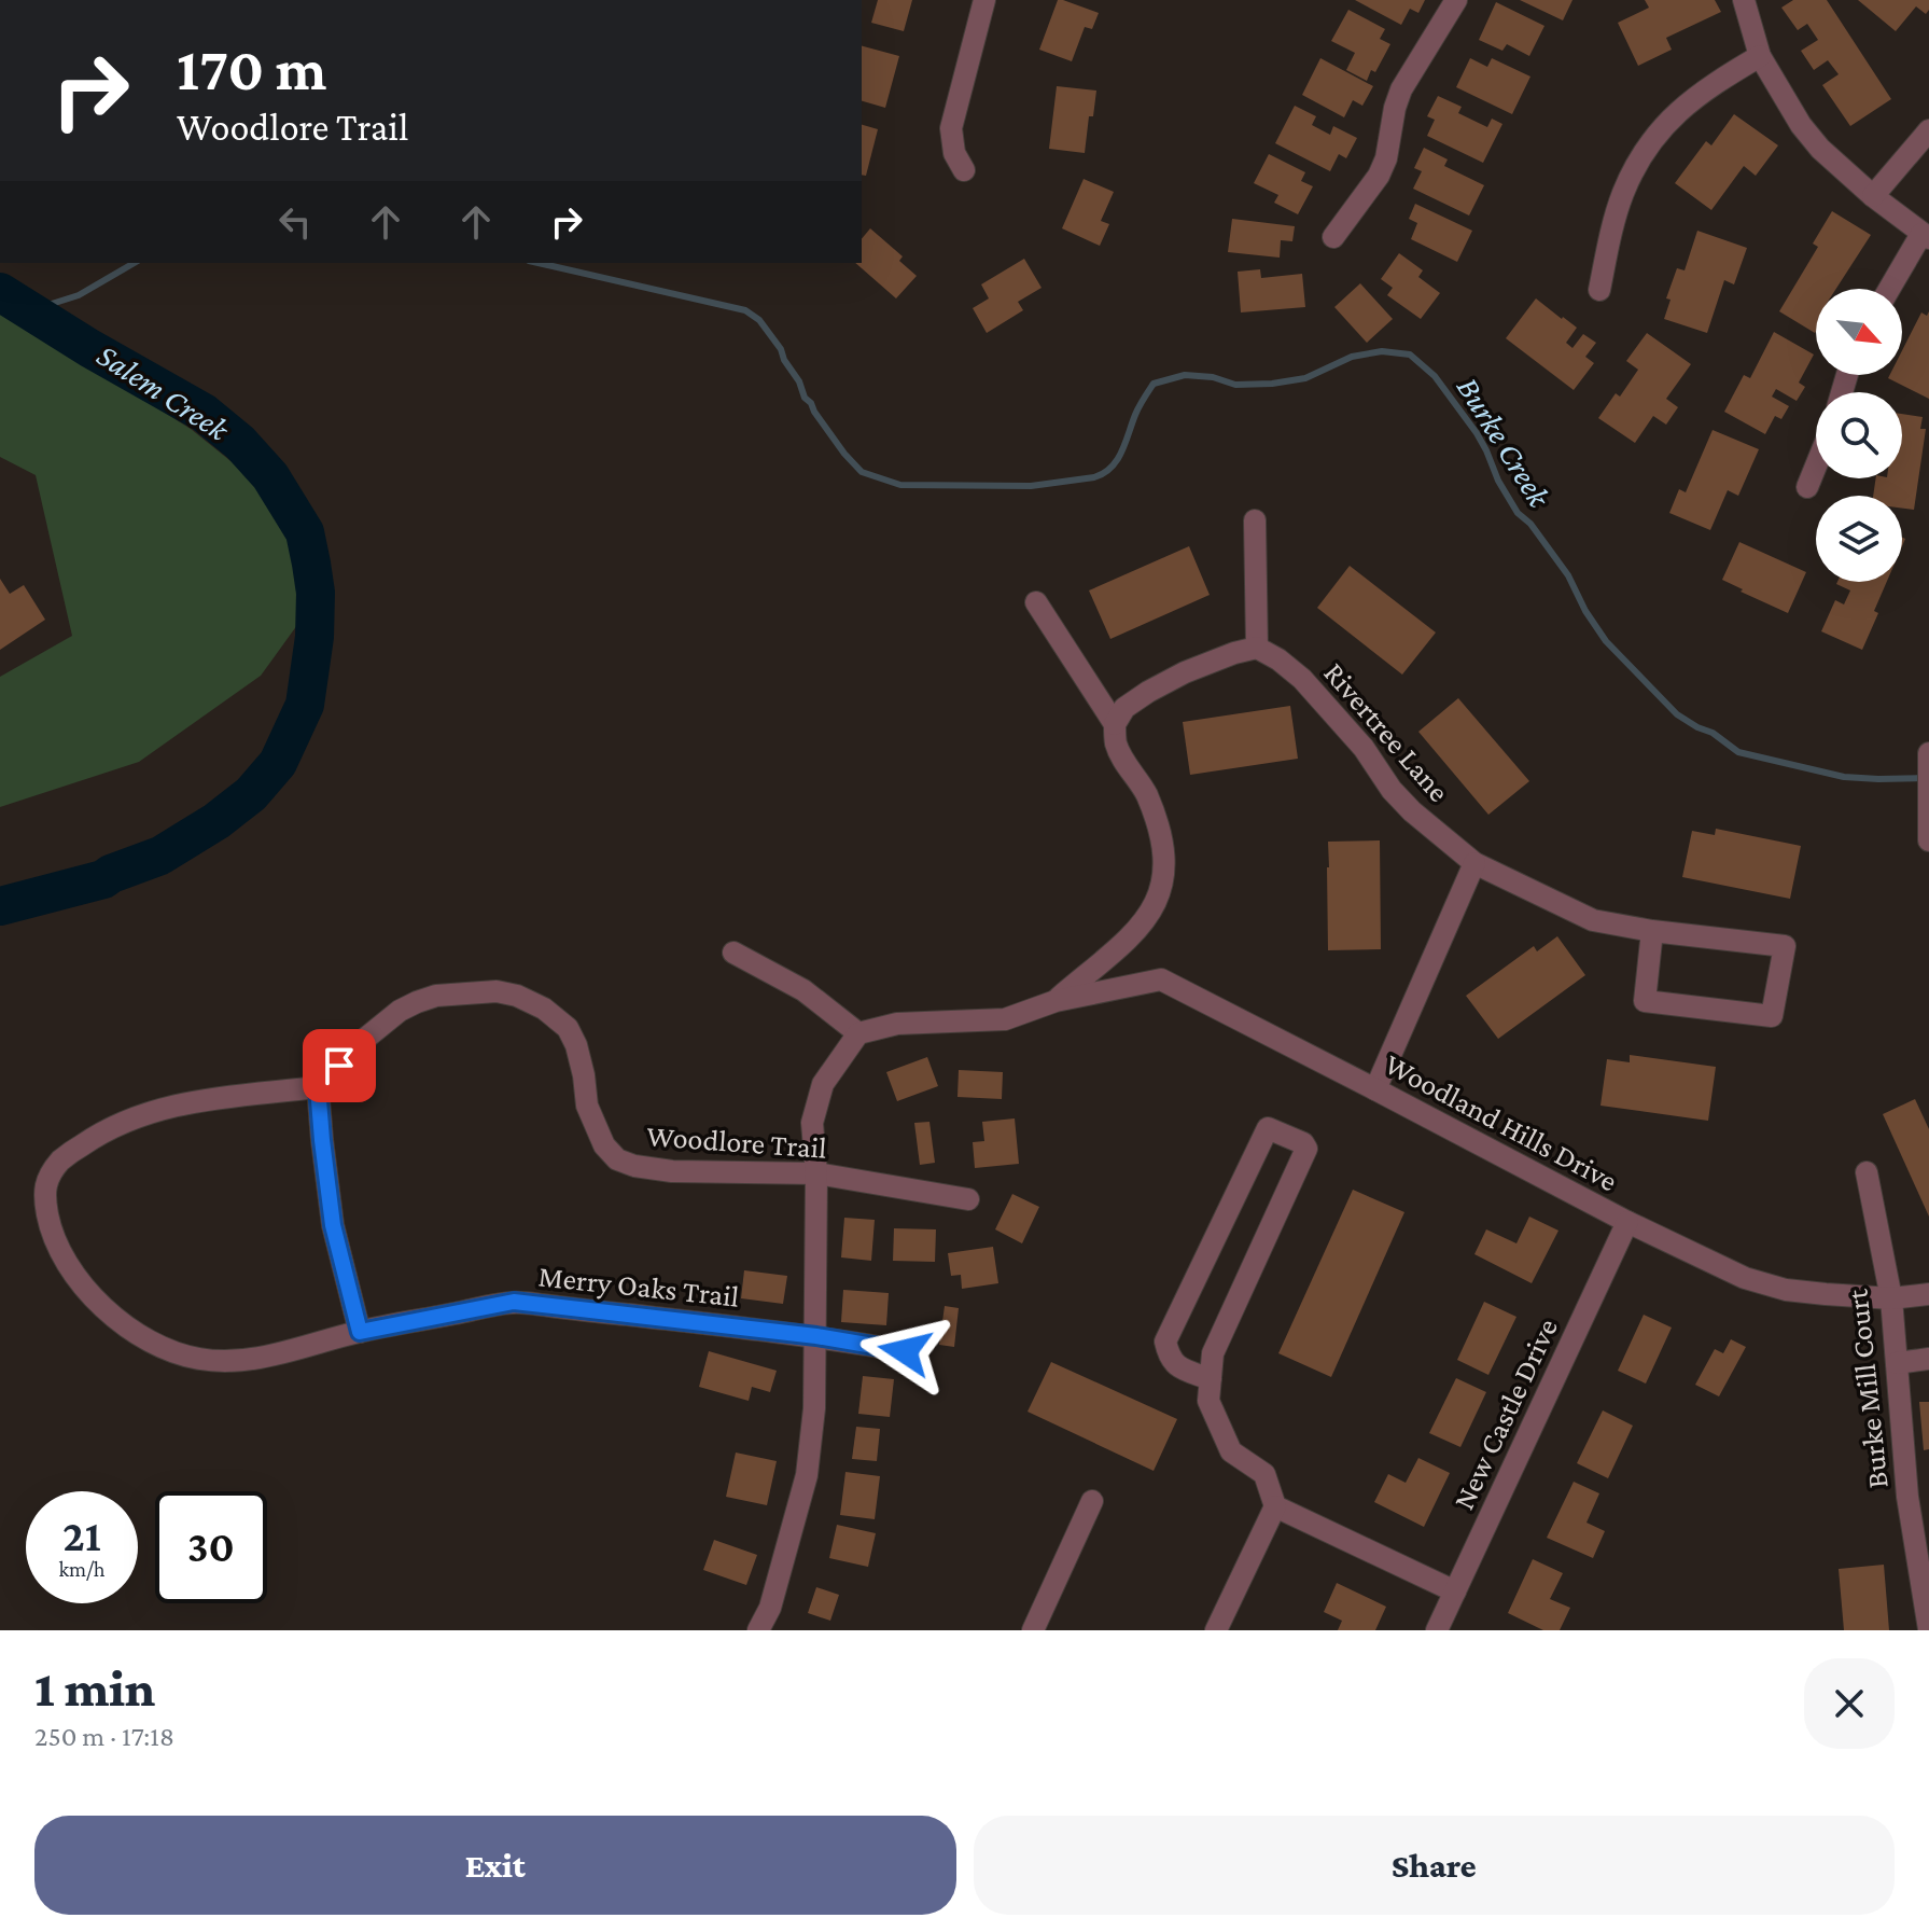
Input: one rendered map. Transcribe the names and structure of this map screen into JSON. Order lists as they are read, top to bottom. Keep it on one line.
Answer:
{"streets":{"street":["Rivertree Lane","Woodland Hills Drive","Woodlore Trail","Merry Oaks Trail","Burke Mill Court","New Castle Drive"]},"crossings":[["Woodland Hills Drive","Burke Mill Court"],["Woodland Hills Drive","New Castle Drive"],["Woodlore Trail","Merry Oaks Trail"]],"water":["Salem Creek","Burke Creek"],"north":"bottom right","page":{"turn":["170 m","Woodlore Trail"],"speed":"21 km/h","limit":"30","heading":["1 min","250 m · 17:18"],"buttons":["Exit","Share"]}}
